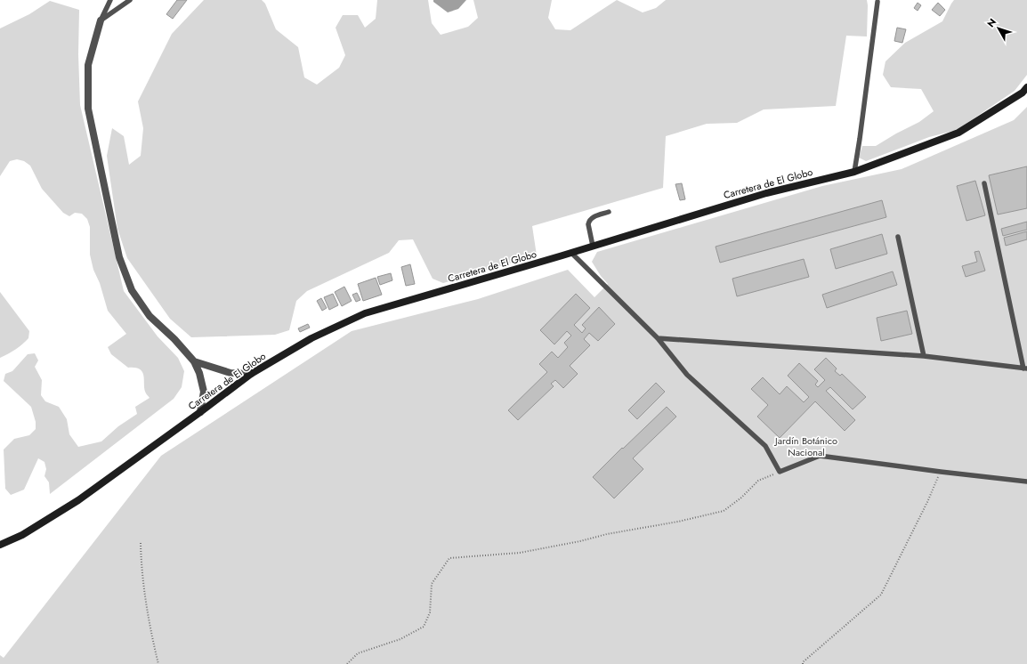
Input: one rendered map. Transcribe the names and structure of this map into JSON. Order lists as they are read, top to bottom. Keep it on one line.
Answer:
{"streets":{"main road":["Carretera de El Globo"]},"parks":["Jardín Botánico Nacional"],"north":"top left"}
